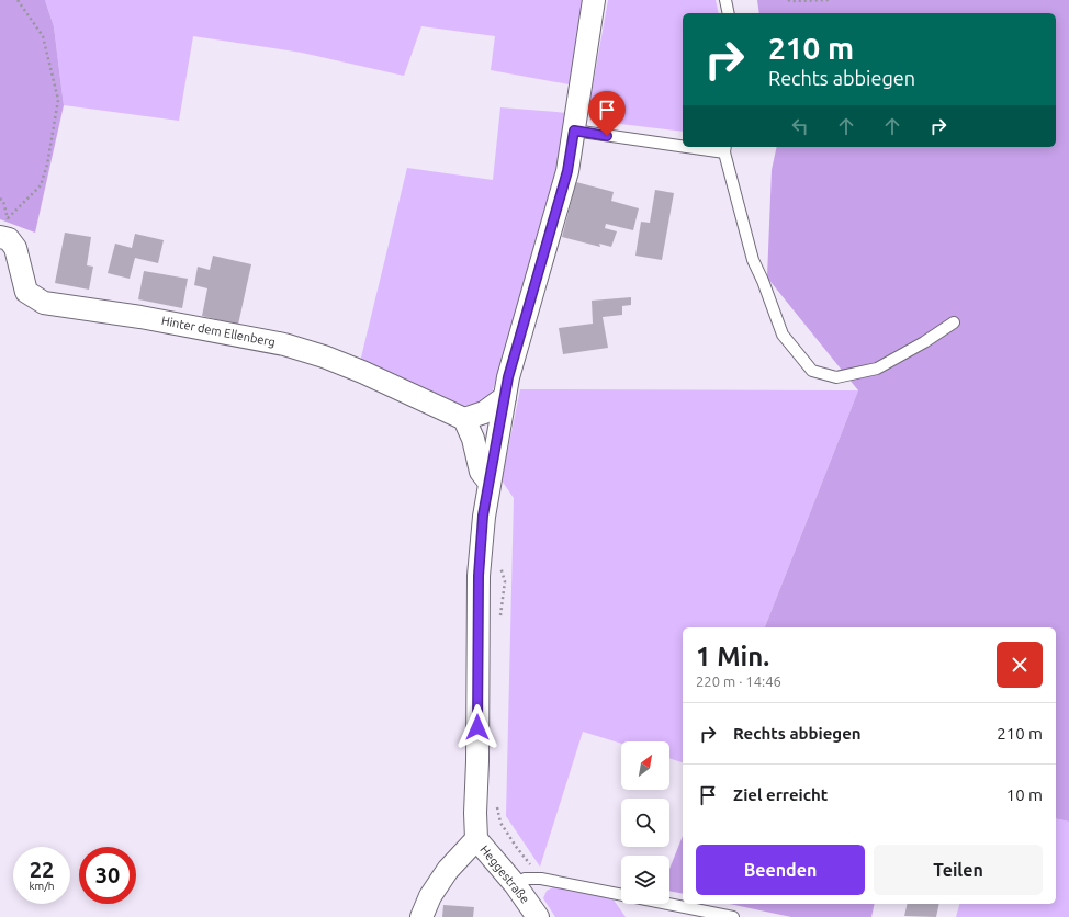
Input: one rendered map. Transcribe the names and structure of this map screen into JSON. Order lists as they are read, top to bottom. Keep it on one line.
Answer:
{"streets":{"street":["Hinter dem Ellenberg","Heggestraße"]},"north":"top right","page":{"turn":["210 m","Rechts abbiegen"],"heading":["1 Min.","220 m · 14:46"],"list":[{"name":"Rechts abbiegen","value":"210 m"},{"name":"Ziel erreicht","value":"10 m"}],"buttons":["Beenden","Teilen"],"speed":"22 km/h","limit":"30"}}
